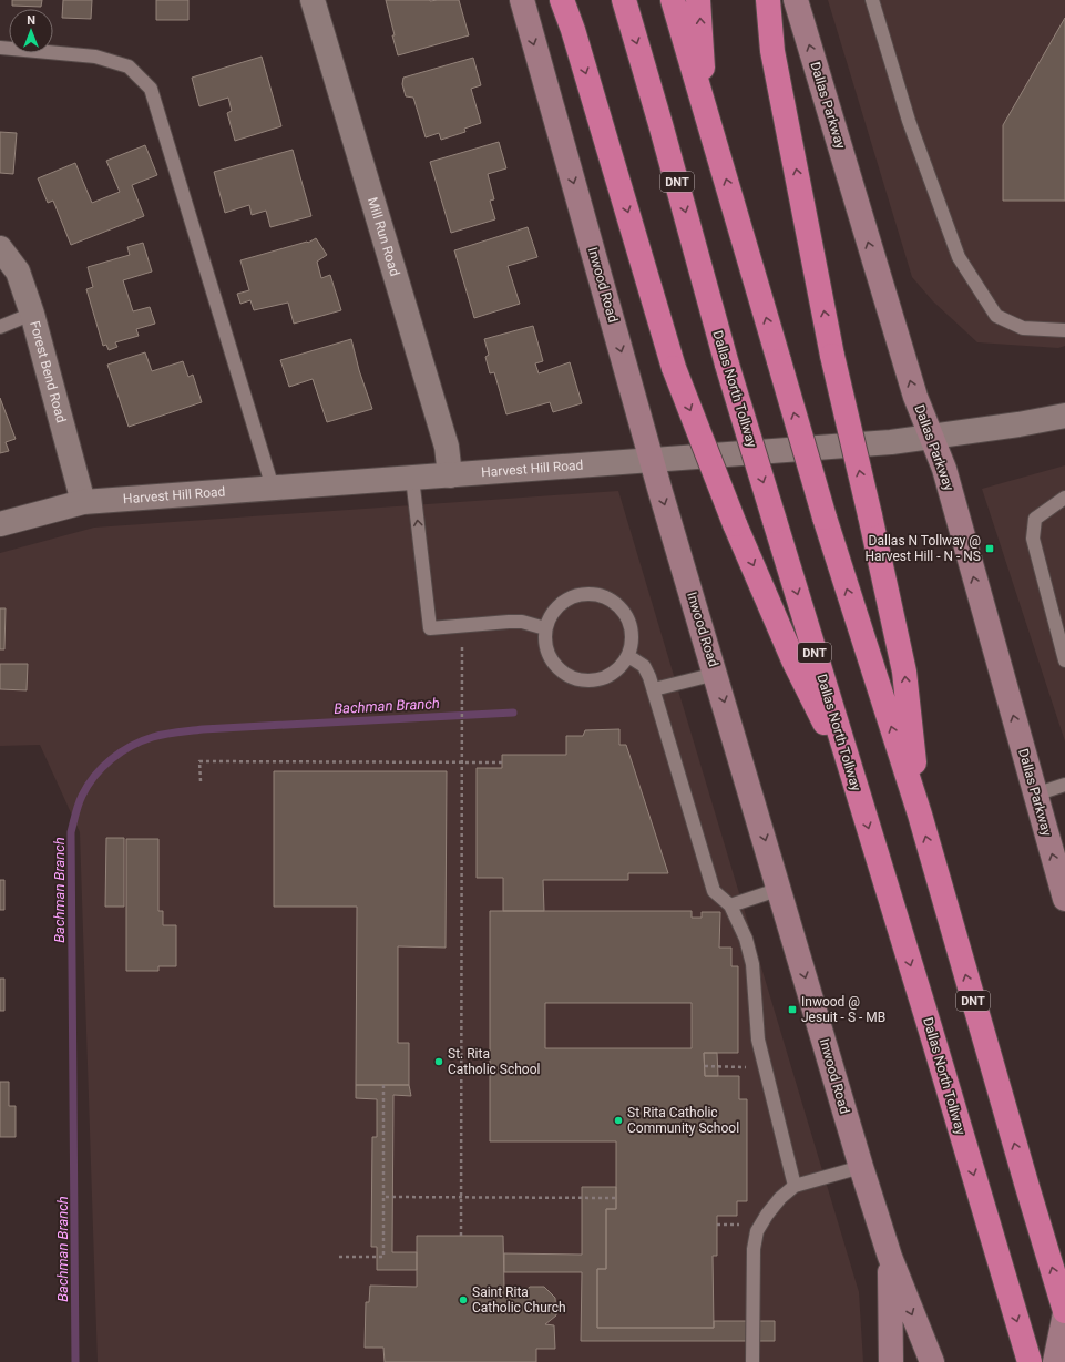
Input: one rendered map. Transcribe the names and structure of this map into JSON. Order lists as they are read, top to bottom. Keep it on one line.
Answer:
{"streets":{"highway":["DNT","Dallas North Tollway"],"main road":["Dallas Parkway","Inwood Road"],"street":["Mill Run Road","Forest Bend Road","Harvest Hill Road"]},"crossings":[["Dallas Parkway","Harvest Hill Road"],["Mill Run Road","Harvest Hill Road"],["Inwood Road","Harvest Hill Road"],["Forest Bend Road","Harvest Hill Road"]],"one_way":["Dallas Parkway","Inwood Road"],"water":["Bachman Branch"],"places":{"transit":["Dallas N Tollway @ Harvest Hill - N - NS","Inwood @ Jesuit - S - MB"],"other":["St. Rita Catholic School","St Rita Catholic Community School","Saint Rita Catholic Church"]},"north":"top"}
